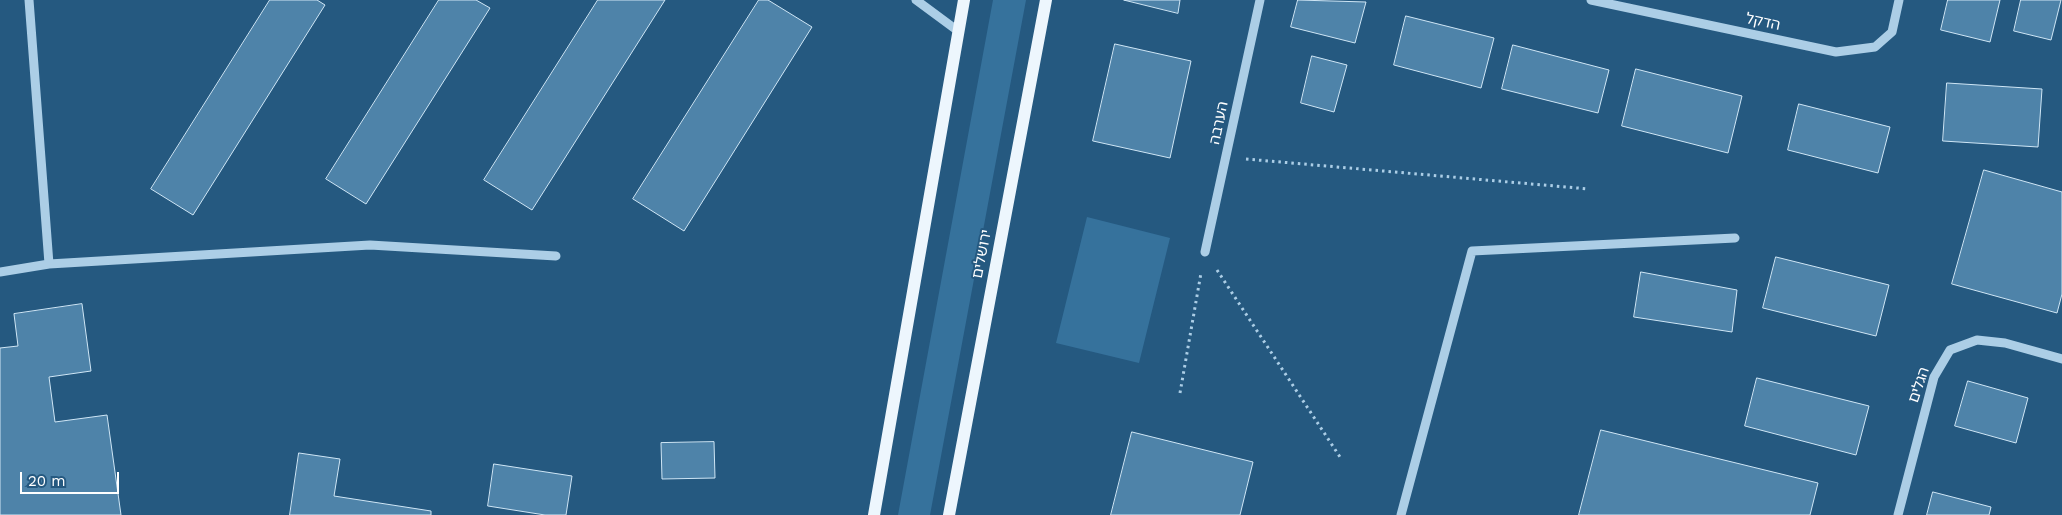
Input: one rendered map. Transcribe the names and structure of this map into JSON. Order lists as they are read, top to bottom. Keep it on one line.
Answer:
{"streets":{"main road":["ירושלים"],"street":["הדקל","הערבה","הגלים"]},"scale_bar":"20 m"}
